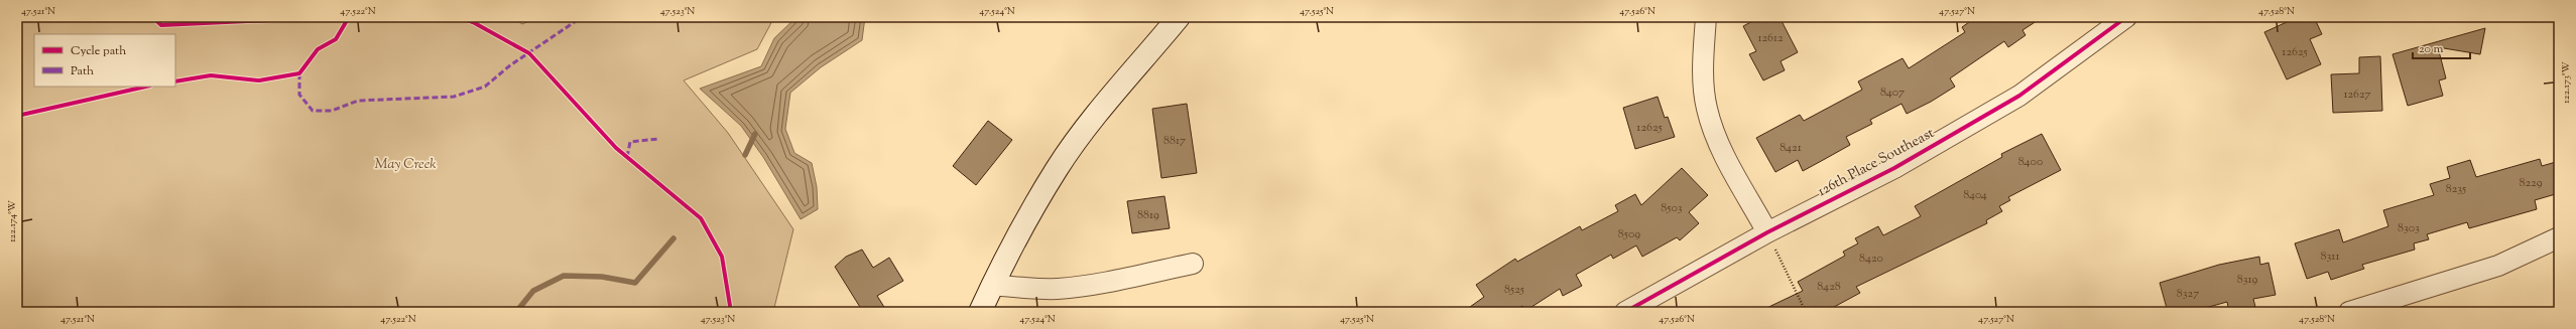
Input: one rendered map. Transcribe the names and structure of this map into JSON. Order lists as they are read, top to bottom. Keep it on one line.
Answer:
{"streets":{"street":["126th Place Southeast"]},"parks":["May Creek"],"house_numbers":["12612","12625","8407","12627","12625","8817","8421","8400","8229","8235","8404","8503","8819","8303","8509","8311","8420","8319","8428","8525","8327"],"legend":["Cycle path","Path"],"scale_bar":"20 m","coordinates":["47.521°N","47.522°N","47.523°N","47.524°N","47.525°N","47.526°N","47.527°N","47.528°N","122.173°W","122.174°W"]}
